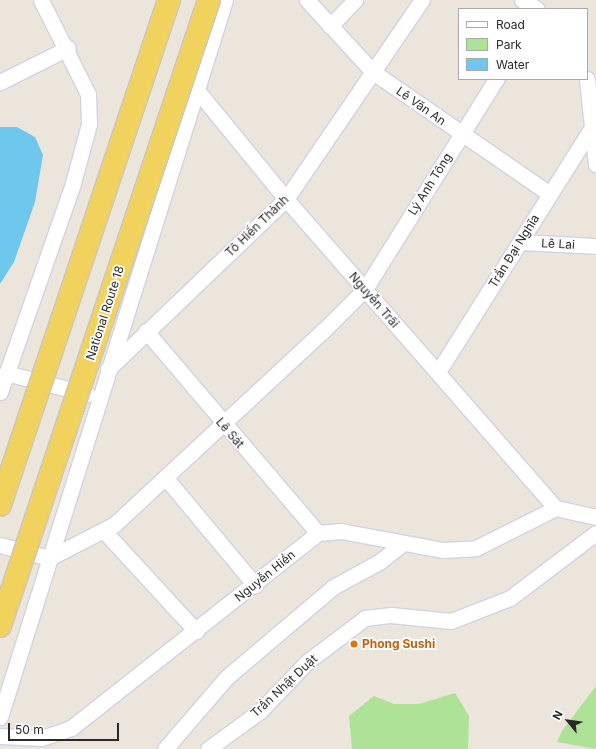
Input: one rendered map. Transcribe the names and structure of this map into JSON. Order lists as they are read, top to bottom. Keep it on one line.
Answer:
{"streets":{"main road":["National Route 18"],"street":["Lê Văn An","Lý Anh Tông","Tô Hiến Thành","Lê Lai","Trần Đại Nghĩa","Nguyễn Trãi","Lê Sát","Nguyễn Hiền","Trần Nhật Duật"]},"crossings":[["Lê Văn An","Lý Anh Tông"],["Lê Văn An","Tô Hiến Thành"],["Lê Văn An","Trần Đại Nghĩa"],["Lý Anh Tông","Nguyễn Trãi"],["Lý Anh Tông","Lê Sát"],["Tô Hiến Thành","Nguyễn Trãi"],["Tô Hiến Thành","Lê Sát"],["Lê Lai","Trần Đại Nghĩa"],["Trần Đại Nghĩa","Nguyễn Trãi"],["Lê Sát","Nguyễn Hiền"]],"places":["Phong Sushi"],"legend":["Road","Park","Water"],"scale_bar":"50 m","north":"top left"}
